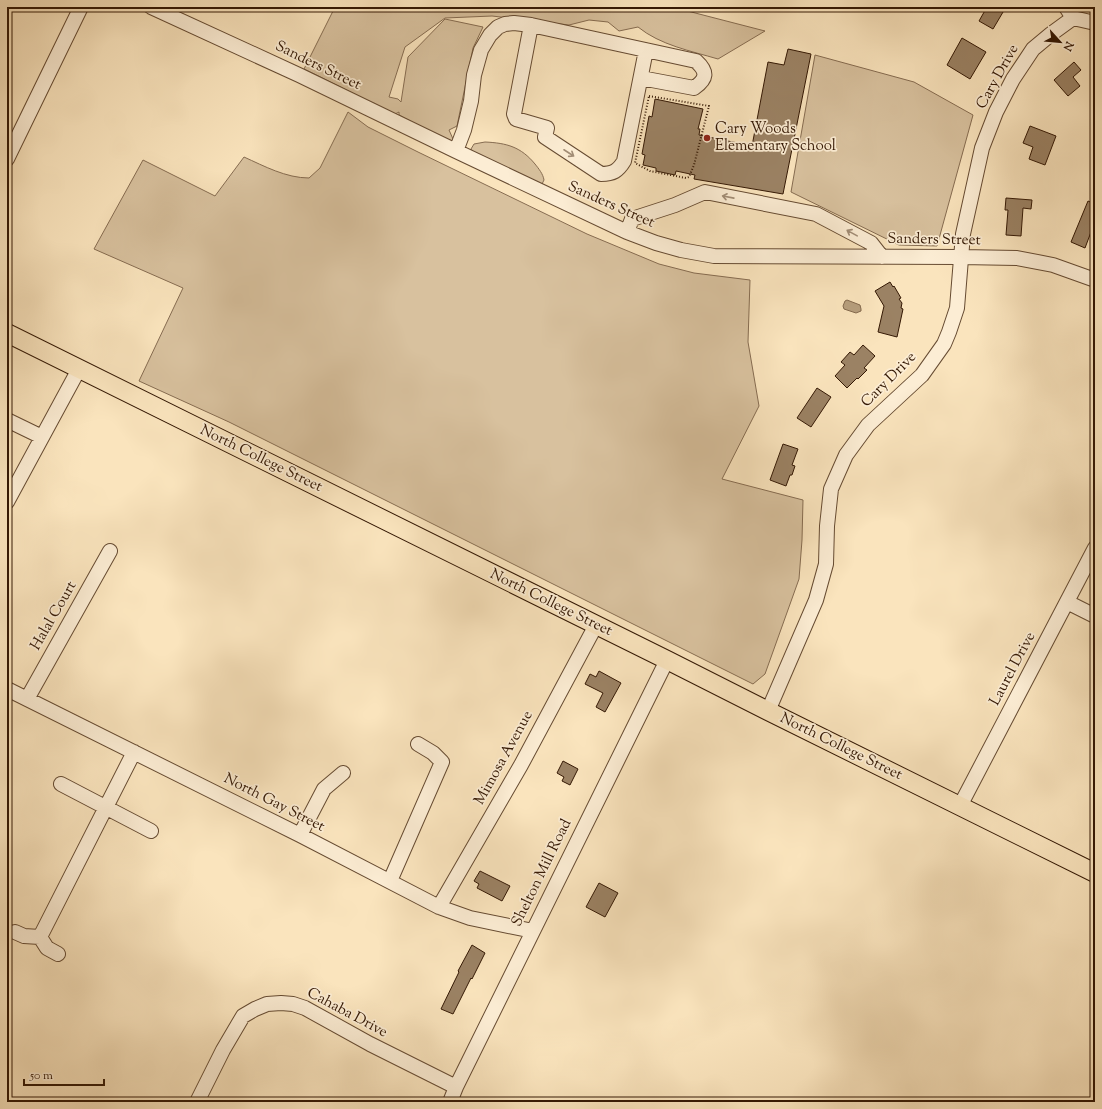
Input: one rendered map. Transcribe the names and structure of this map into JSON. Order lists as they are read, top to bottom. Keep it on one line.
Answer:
{"streets":{"main road":["North College Street"],"street":["Sanders Street","Cary Drive","Halal Court","Laurel Drive","Mimosa Avenue","North Gay Street","Shelton Mill Road","Cahaba Drive"]},"crossings":[["Sanders Street","Cary Drive"],["Cary Drive","North College Street"],["North College Street","Laurel Drive"],["North College Street","Mimosa Avenue"],["North College Street","Shelton Mill Road"],["Halal Court","North Gay Street"],["Mimosa Avenue","North Gay Street"],["North Gay Street","Shelton Mill Road"],["Shelton Mill Road","Cahaba Drive"]],"places":["Cary Woods Elementary School"],"scale_bar":"50 m","north":"bottom right"}
